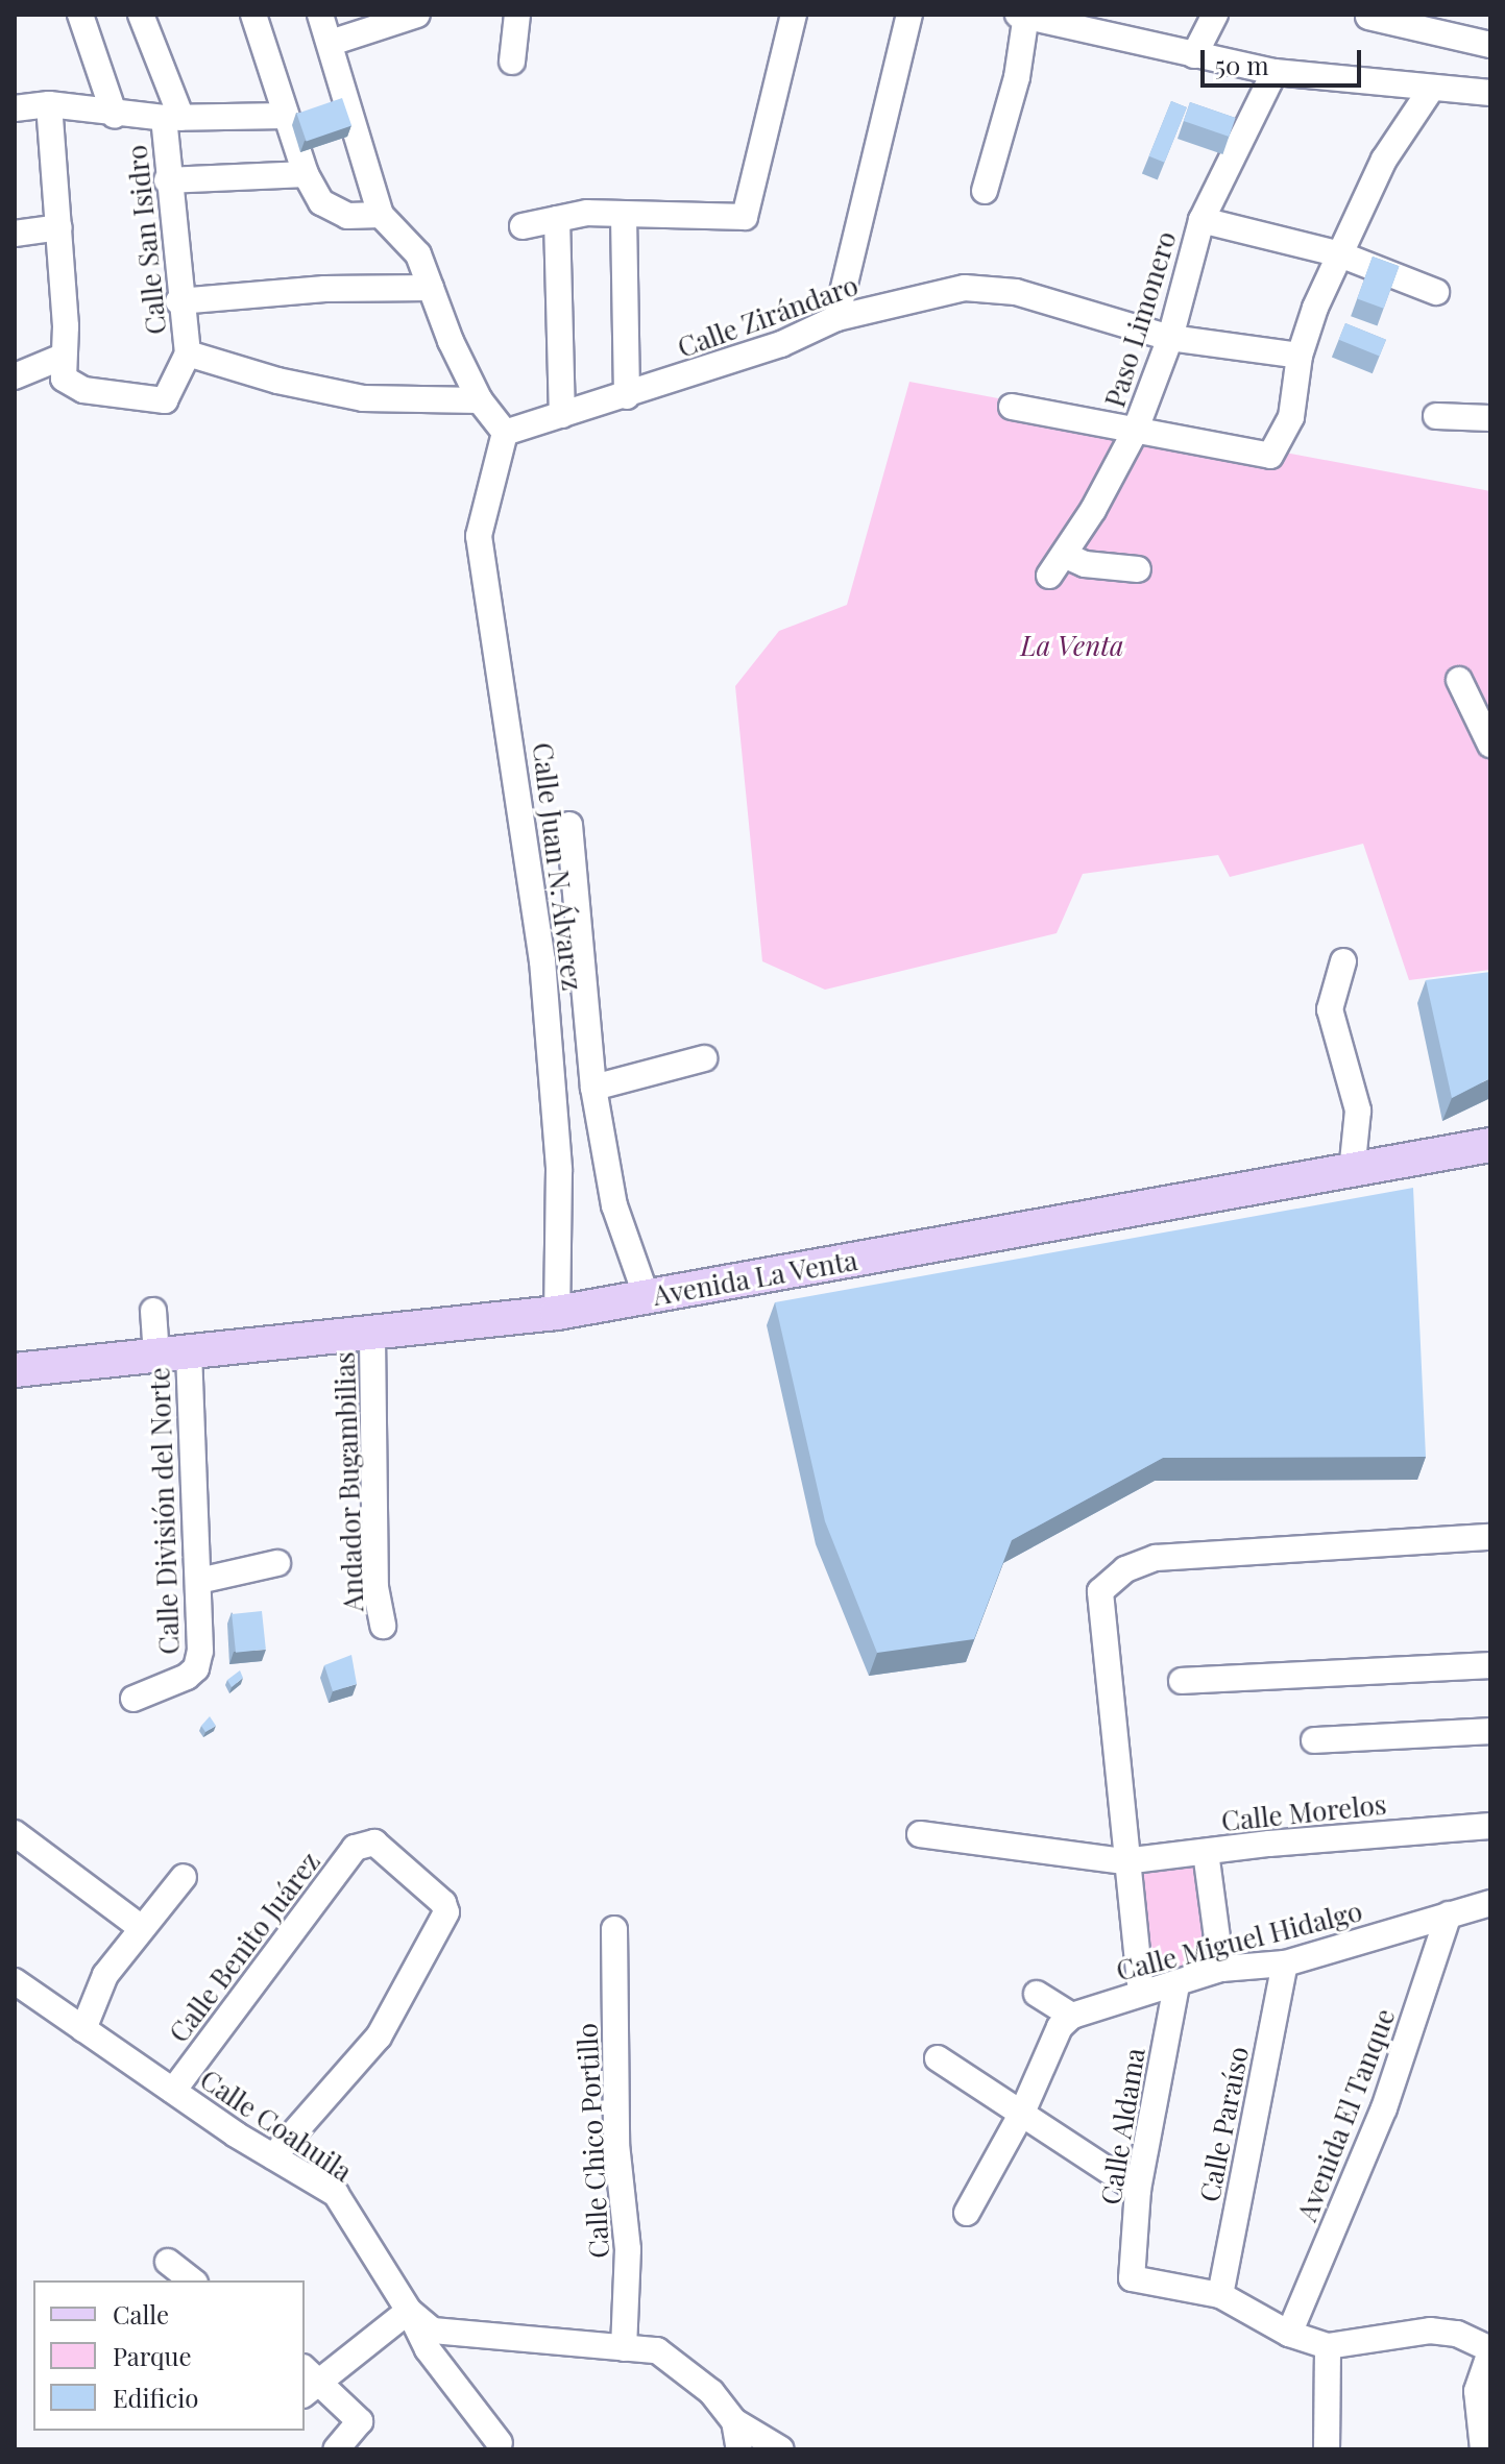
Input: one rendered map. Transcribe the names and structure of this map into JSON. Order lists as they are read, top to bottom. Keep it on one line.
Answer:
{"streets":{"main road":["Avenida La Venta"],"street":["Calle San Isidro","Calle Zirándaro","Paso Limonero","Calle Juan N. Álvarez","Andador Bugambilias","Calle División del Norte","Calle Morelos","Calle Miguel Hidalgo","Calle Benito Juárez","Avenida El Tanque","Calle Paraíso","Calle Coahuila","Calle Aldama","Calle Chico Portillo"]},"crossings":[["Calle Zirándaro","Paso Limonero"],["Calle Zirándaro","Calle Juan N. Álvarez"],["Calle Juan N. Álvarez","Avenida La Venta"],["Avenida La Venta","Andador Bugambilias"],["Avenida La Venta","Calle División del Norte"],["Calle Miguel Hidalgo","Avenida El Tanque"],["Calle Miguel Hidalgo","Calle Paraíso"],["Calle Miguel Hidalgo","Calle Aldama"],["Calle Benito Juárez","Calle Coahuila"],["Calle Paraíso","Calle Aldama"],["Calle Coahuila","Calle Chico Portillo"]],"parks":["La Venta"],"legend":["Calle","Parque","Edificio"],"scale_bar":"50 m"}
